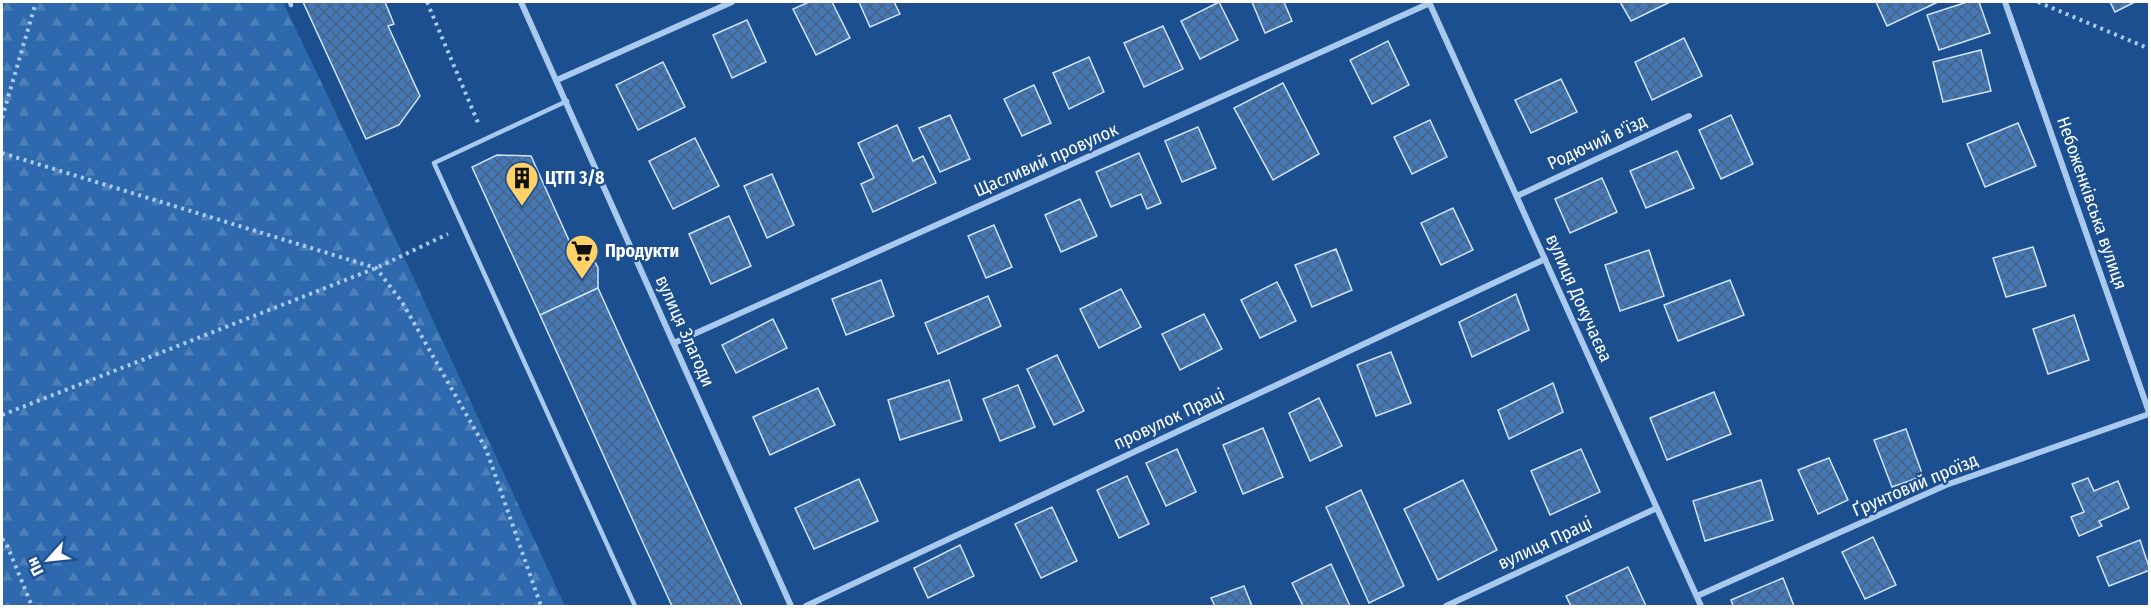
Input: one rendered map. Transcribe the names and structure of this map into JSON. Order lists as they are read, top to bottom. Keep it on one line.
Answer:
{"streets":{"street":["Родючий в'їзд","Щасливий провулок","Небоженківська вулиця","вулиця Докучаєва","вулиця Злагоди","провулок Праці","Ґрунтовий проїзд","вулиця Праці"]},"crossings":[["Родючий в'їзд","вулиця Докучаєва"],["Щасливий провулок","вулиця Докучаєва"],["Щасливий провулок","вулиця Злагоди"],["Небоженківська вулиця","Ґрунтовий проїзд"],["вулиця Докучаєва","провулок Праці"],["вулиця Докучаєва","Ґрунтовий проїзд"],["вулиця Докучаєва","вулиця Праці"]],"places":{"building":["ЦТП 3/8"],"supermarket":["Продукти"]},"north":"bottom left"}
